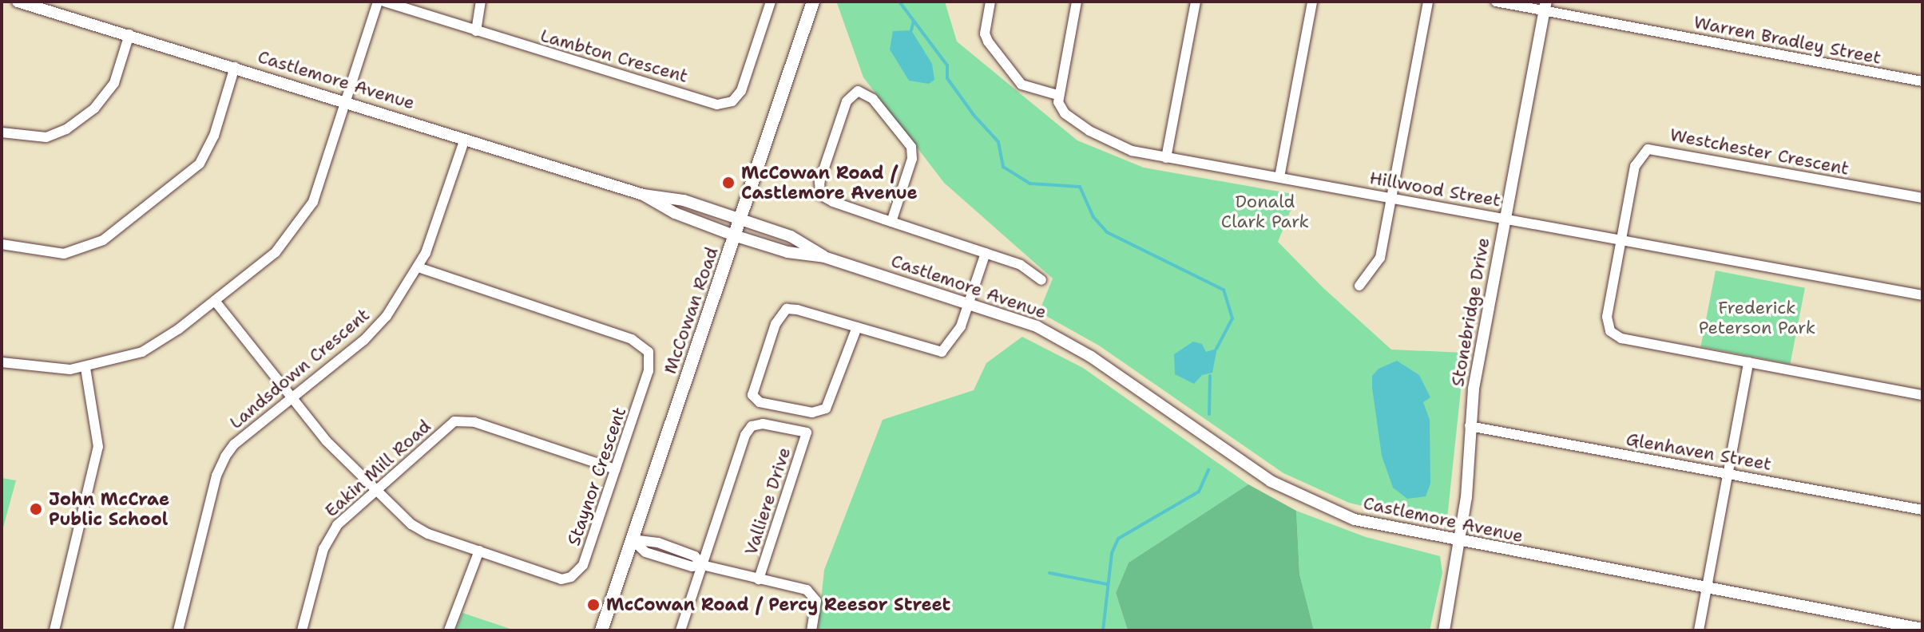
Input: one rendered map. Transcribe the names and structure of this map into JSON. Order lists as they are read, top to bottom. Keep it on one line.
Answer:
{"streets":{"main road":["McCowan Road"],"street":["Warren Bradley Street","Lambton Crescent","Castlemore Avenue","Westchester Crescent","Hillwood Street","Stonebridge Drive","Landsdown Crescent","Glenhaven Street","Eakin Mill Road","Staynor Crescent","Valliere Drive"]},"crossings":[["Warren Bradley Street","Stonebridge Drive"],["Castlemore Avenue","McCowan Road"],["Castlemore Avenue","Stonebridge Drive"],["Castlemore Avenue","Landsdown Crescent"],["Westchester Crescent","Hillwood Street"],["Hillwood Street","Stonebridge Drive"],["Stonebridge Drive","Glenhaven Street"],["Landsdown Crescent","Staynor Crescent"],["Eakin Mill Road","Staynor Crescent"]],"parks":["Donald Clark Park","Frederick Peterson Park"],"places":["McCowan Road / Castlemore Avenue","John McCrae Public School","McCowan Road / Percy Reesor Street"]}
